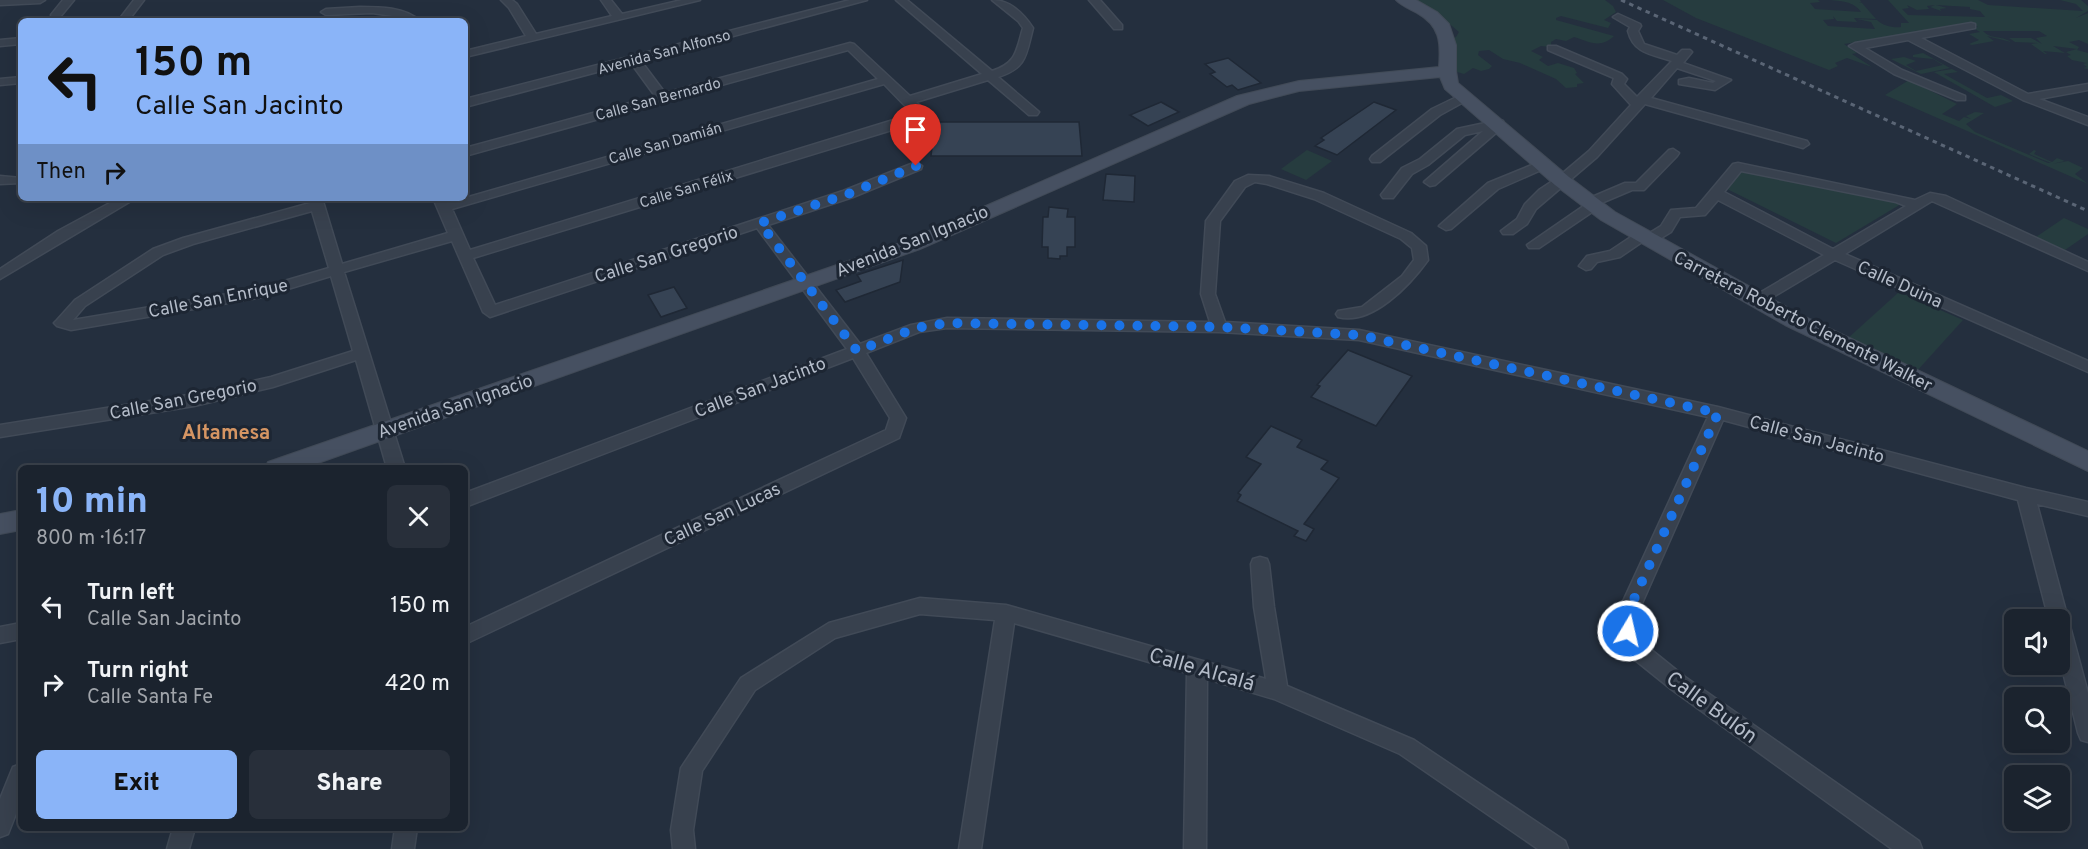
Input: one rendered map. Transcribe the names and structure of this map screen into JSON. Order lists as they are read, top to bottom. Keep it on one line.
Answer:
{"streets":{"street":["Avenida San Alfonso","Calle San Bernardo","Calle San Damián","Calle San Félix","Avenida San Ignacio","Calle San Gregorio","Calle Duina","Calle San Enrique","Carretera Roberto Clemente Walker","Calle San Jacinto","Calle San Lucas","Calle Alcalá","Calle Bulón"]},"crossings":[["Calle San Bernardo","Calle San Damián"],["Calle San Félix","Calle San Gregorio"],["Avenida San Ignacio","Carretera Roberto Clemente Walker"],["Avenida San Ignacio","Calle San Lucas"],["Calle San Gregorio","Calle San Lucas"],["Calle San Jacinto","Calle San Lucas"],["Calle San Jacinto","Calle Bulón"]],"districts":["Altamesa"],"page":{"turn":["150 m","Calle San Jacinto"],"then":"Then","heading":["10 min","800 m · 16:17"],"list":[{"name":"Turn left","note":"Calle San Jacinto","value":"150 m"},{"name":"Turn right","note":"Calle Santa Fe","value":"420 m"}],"buttons":["Exit","Share"]}}
